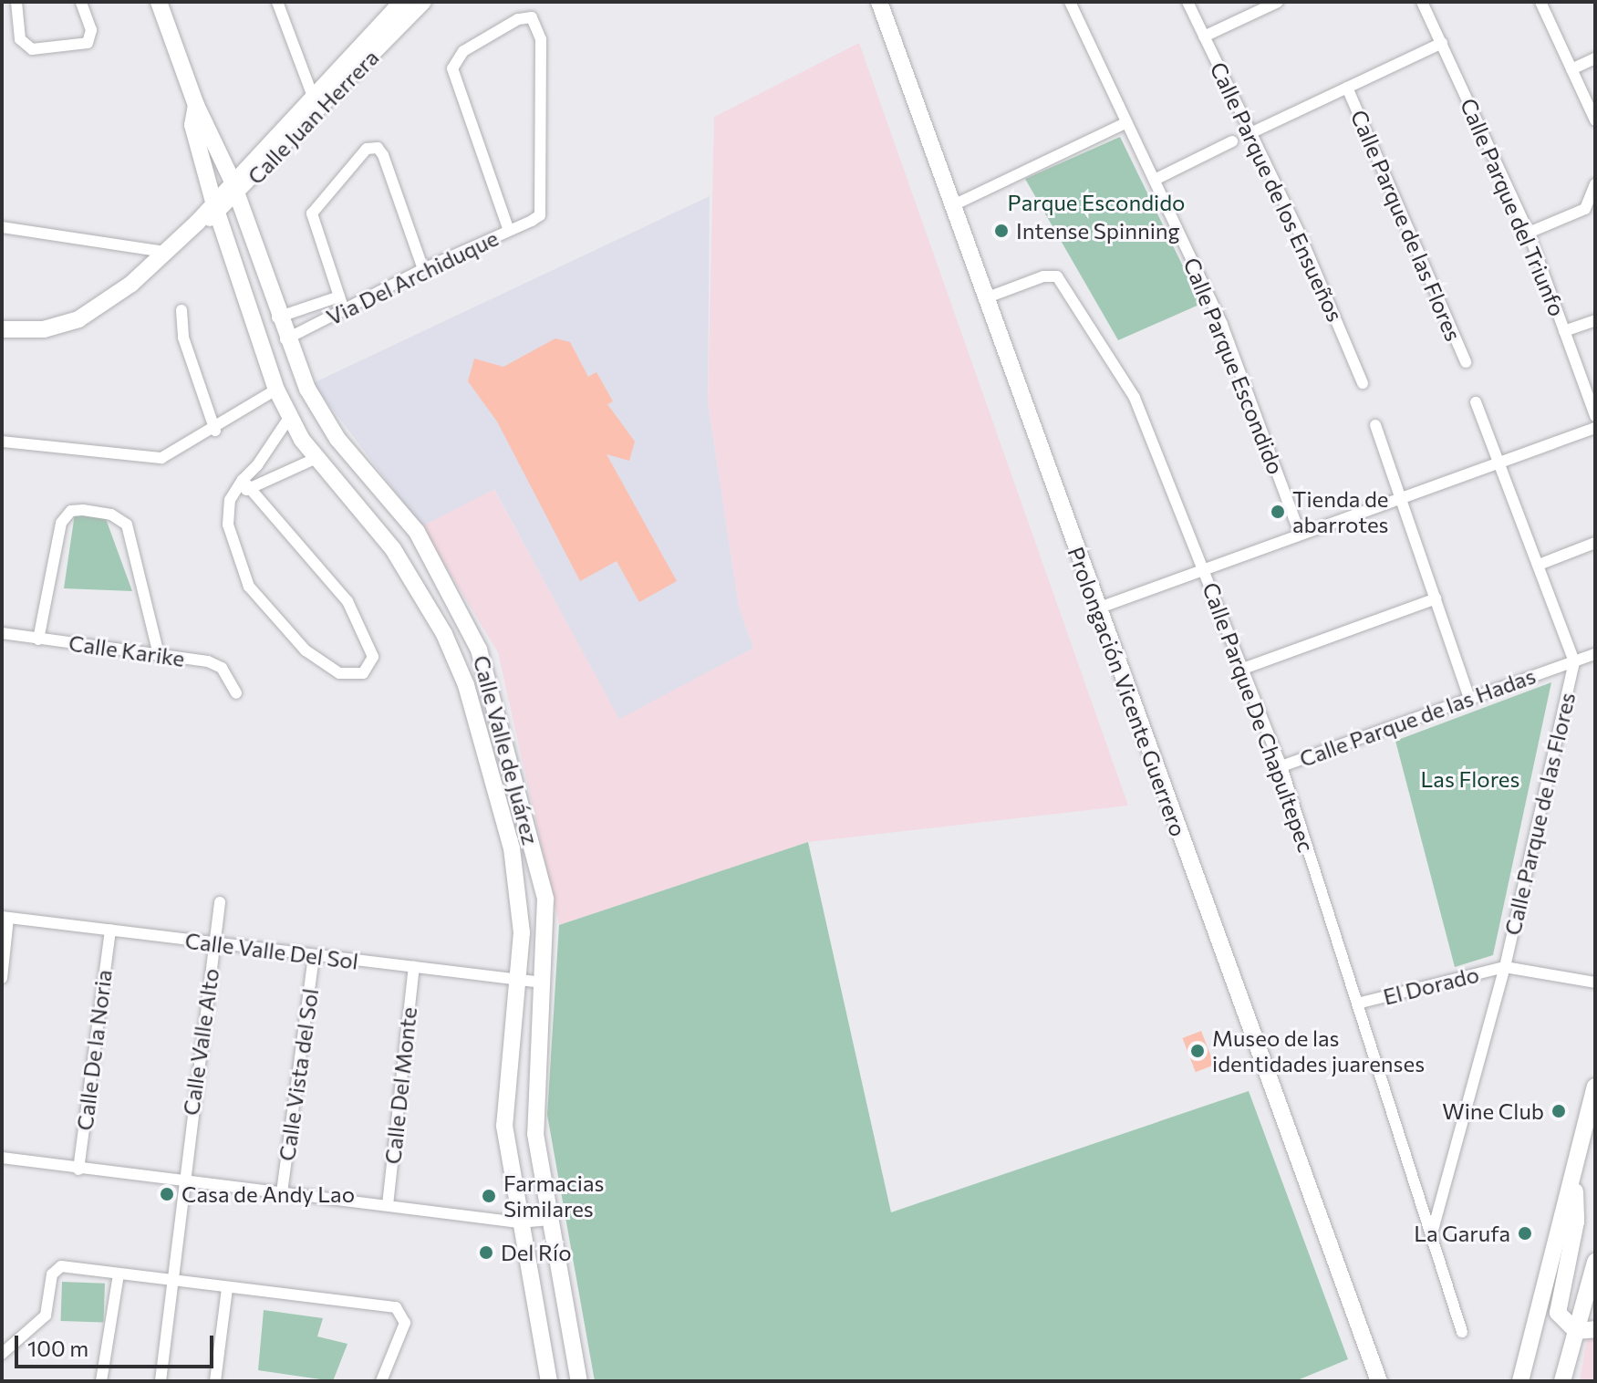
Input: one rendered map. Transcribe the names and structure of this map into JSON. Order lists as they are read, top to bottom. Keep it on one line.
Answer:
{"streets":{"street":["Calle Juan Herrera","Calle Parque de los Ensueños","Calle Parque del Triunfo","Calle Parque de las Flores","Via Del Archiduque","Calle Parque Escondido","Calle Karike","Prolongación Vicente Guerrero","Calle Parque De Chapultepec","Calle Parque de las Hadas","Calle Valle de Juárez","Calle Valle Del Sol","El Dorado","Calle Valle Alto","Calle De la Noria","Calle Vista del Sol","Calle Del Monte"]},"crossings":[["Calle Juan Herrera","Calle Valle de Juárez"],["Calle Parque de las Flores","Calle Parque De Chapultepec"],["Calle Parque de las Flores","Calle Parque de las Hadas"],["Calle Parque de las Flores","El Dorado"],["Via Del Archiduque","Calle Valle de Juárez"],["Prolongación Vicente Guerrero","Calle Parque De Chapultepec"],["Calle Parque De Chapultepec","Calle Parque de las Hadas"],["Calle Parque De Chapultepec","El Dorado"],["Calle Valle de Juárez","Calle Valle Del Sol"],["Calle Valle Del Sol","Calle Valle Alto"],["Calle Valle Del Sol","Calle De la Noria"],["Calle Valle Del Sol","Calle Vista del Sol"],["Calle Valle Del Sol","Calle Del Monte"]],"parks":["Parque Escondido","Las Flores"],"places":["Intense Spinning","Tienda de abarrotes","Museo de las identidades juarenses","Wine Club","Casa de Andy Lao","Farmacias Similares","La Garufa","Del Río"],"scale_bar":"100 m"}
